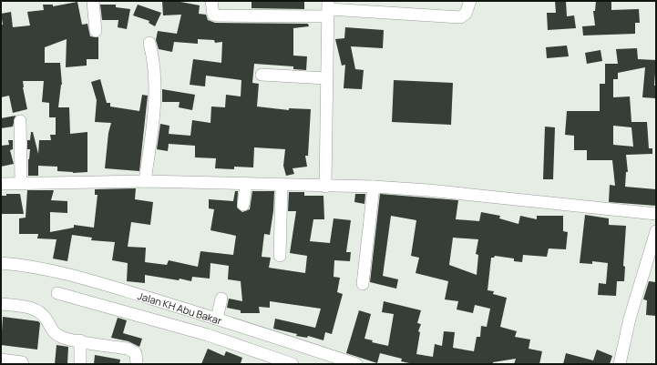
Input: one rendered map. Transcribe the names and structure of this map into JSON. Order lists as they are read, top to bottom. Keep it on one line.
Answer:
{"streets":{"street":["Jalan KH Abu Bakar"]}}
